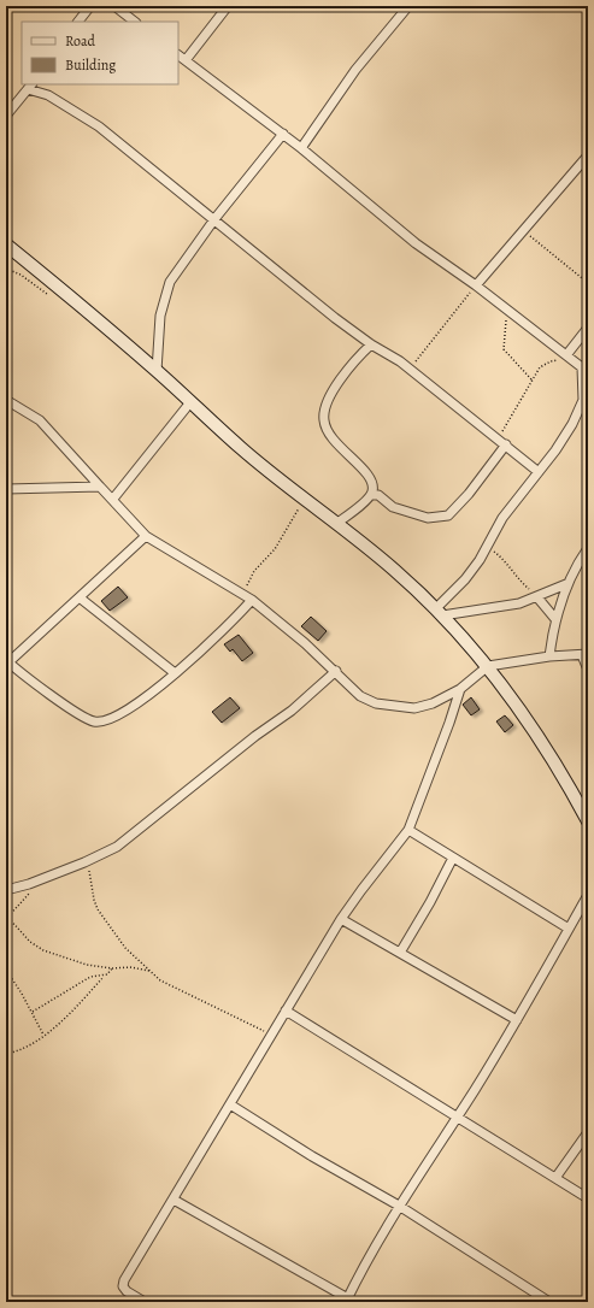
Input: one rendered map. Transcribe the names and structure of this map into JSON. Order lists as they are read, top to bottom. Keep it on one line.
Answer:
{"legend":["Road","Building"]}
